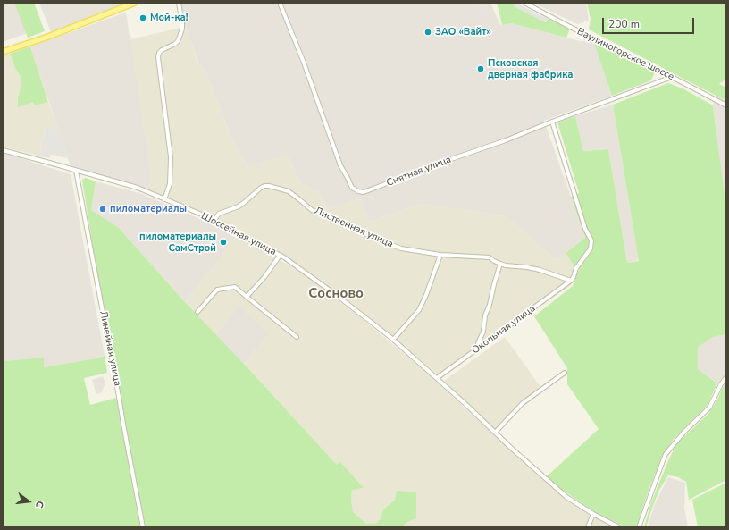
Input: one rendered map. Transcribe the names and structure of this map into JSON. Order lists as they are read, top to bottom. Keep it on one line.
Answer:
{"streets":{"street":["Ваулиногорское шоссе","Снятная улица","Лиственная улица","Шоссейная улица","Окольная улица","Линейная улица"]},"crossings":[["Ваулиногорское шоссе","Снятная улица"],["Лиственная улица","Шоссейная улица"],["Лиственная улица","Окольная улица"],["Шоссейная улица","Окольная улица"],["Шоссейная улица","Линейная улица"]],"districts":["Сосново"],"places":["Мой-ка!","ЗАО «Вайт»","Псковская дверная фабрика","пиломатериалы","пиломатериалы СамСтрой"],"scale_bar":"200 m","north":"right"}
